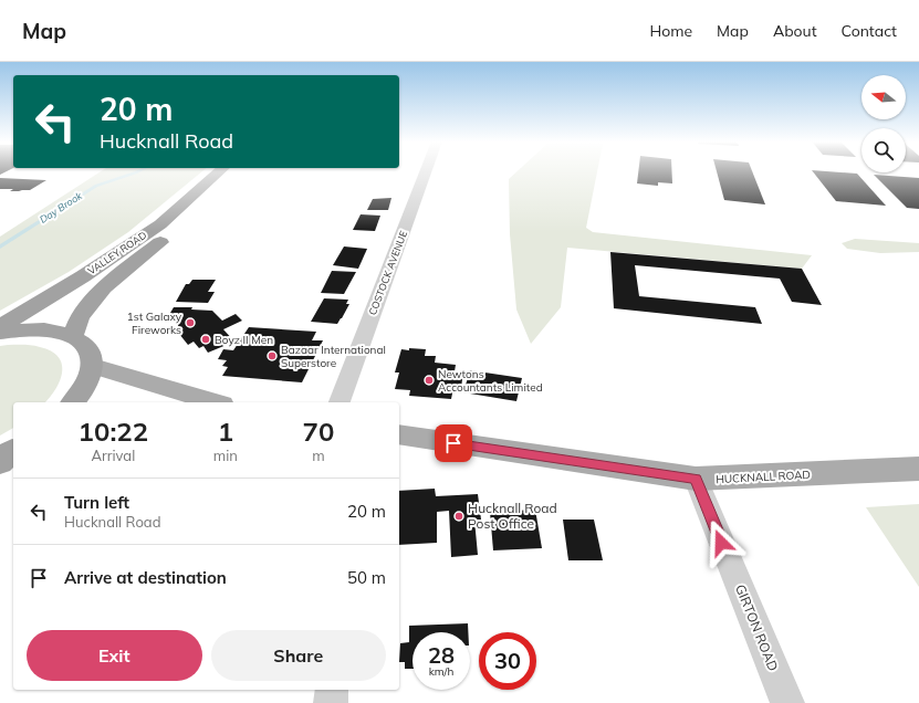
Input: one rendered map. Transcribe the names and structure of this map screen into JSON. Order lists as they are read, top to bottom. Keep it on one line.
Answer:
{"streets":{"highway":["VALLEY ROAD"],"main road":["HUCKNALL ROAD"],"street":["COSTOCK AVENUE","GIRTON ROAD"]},"crossings":[["HUCKNALL ROAD","GIRTON ROAD"]],"water":["Day Brook"],"places":["1st Galaxy Fireworks","Boyz II Men","Bazaar International Superstore","Newtons Accountants Limited","Hucknall Road Post Office"],"north":"left","page":{"header":"Map","nav":["Home","Map","About","Contact"],"turn":["20 m","Hucknall Road"],"eta":["10:22","Arrival","1","min","70","m"],"list":[{"name":"Turn left","note":"Hucknall Road","value":"20 m"},{"name":"Arrive at destination","value":"50 m"}],"buttons":["Exit","Share"],"speed":"28 km/h","limit":"30"}}
